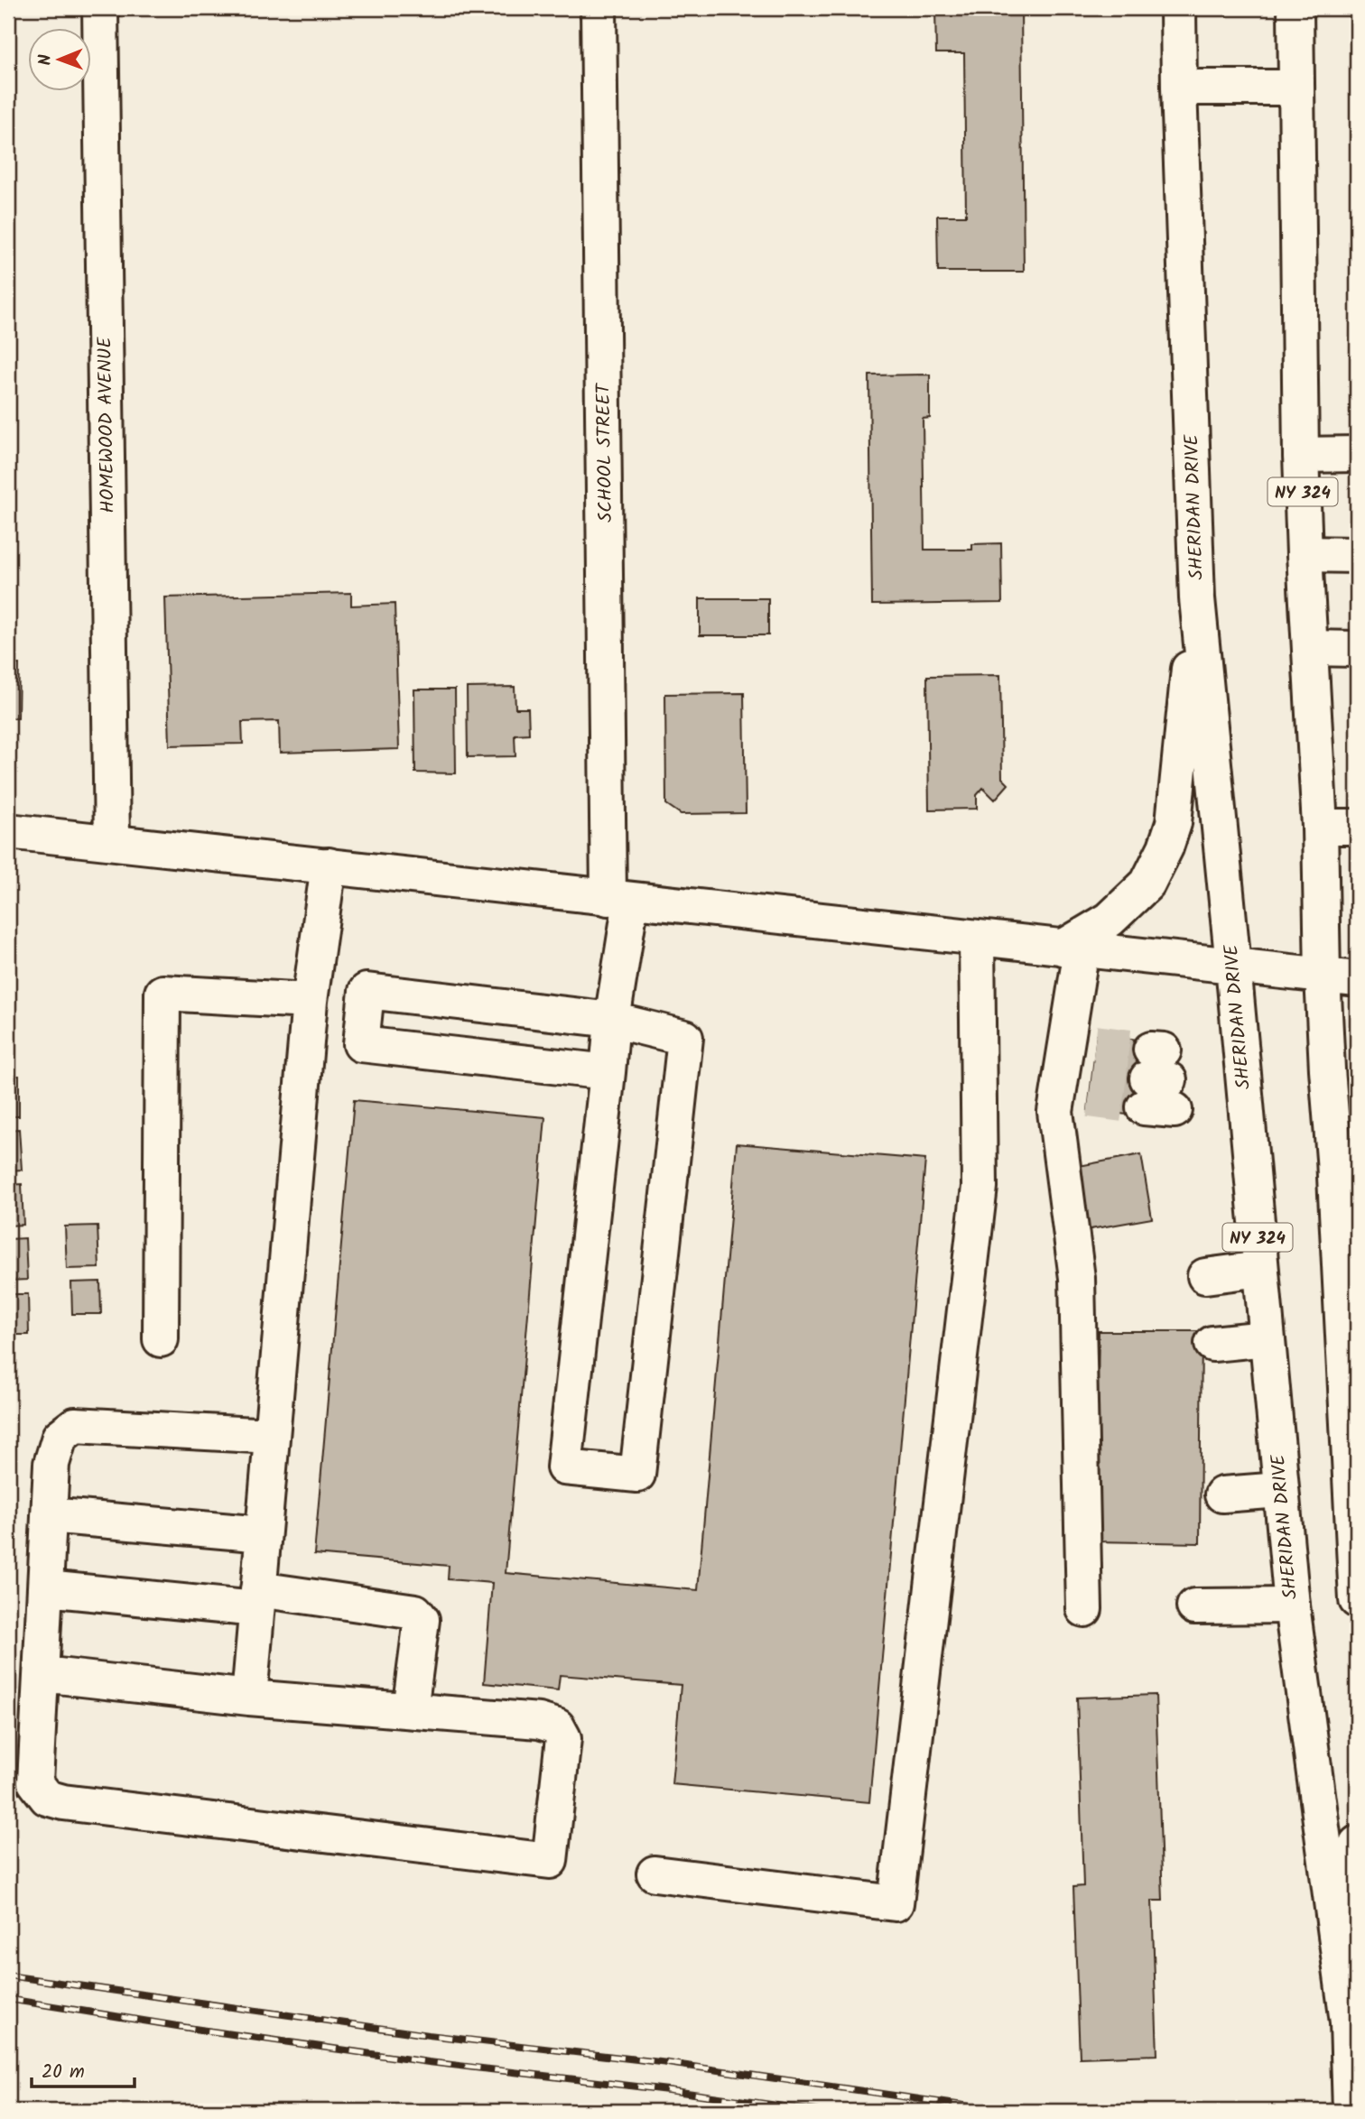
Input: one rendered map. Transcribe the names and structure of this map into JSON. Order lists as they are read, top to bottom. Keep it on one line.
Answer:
{"streets":{"main road":["HOMEWOOD AVENUE","SCHOOL STREET","NY 324","SHERIDAN DRIVE"]},"scale_bar":"20 m","north":"left"}
